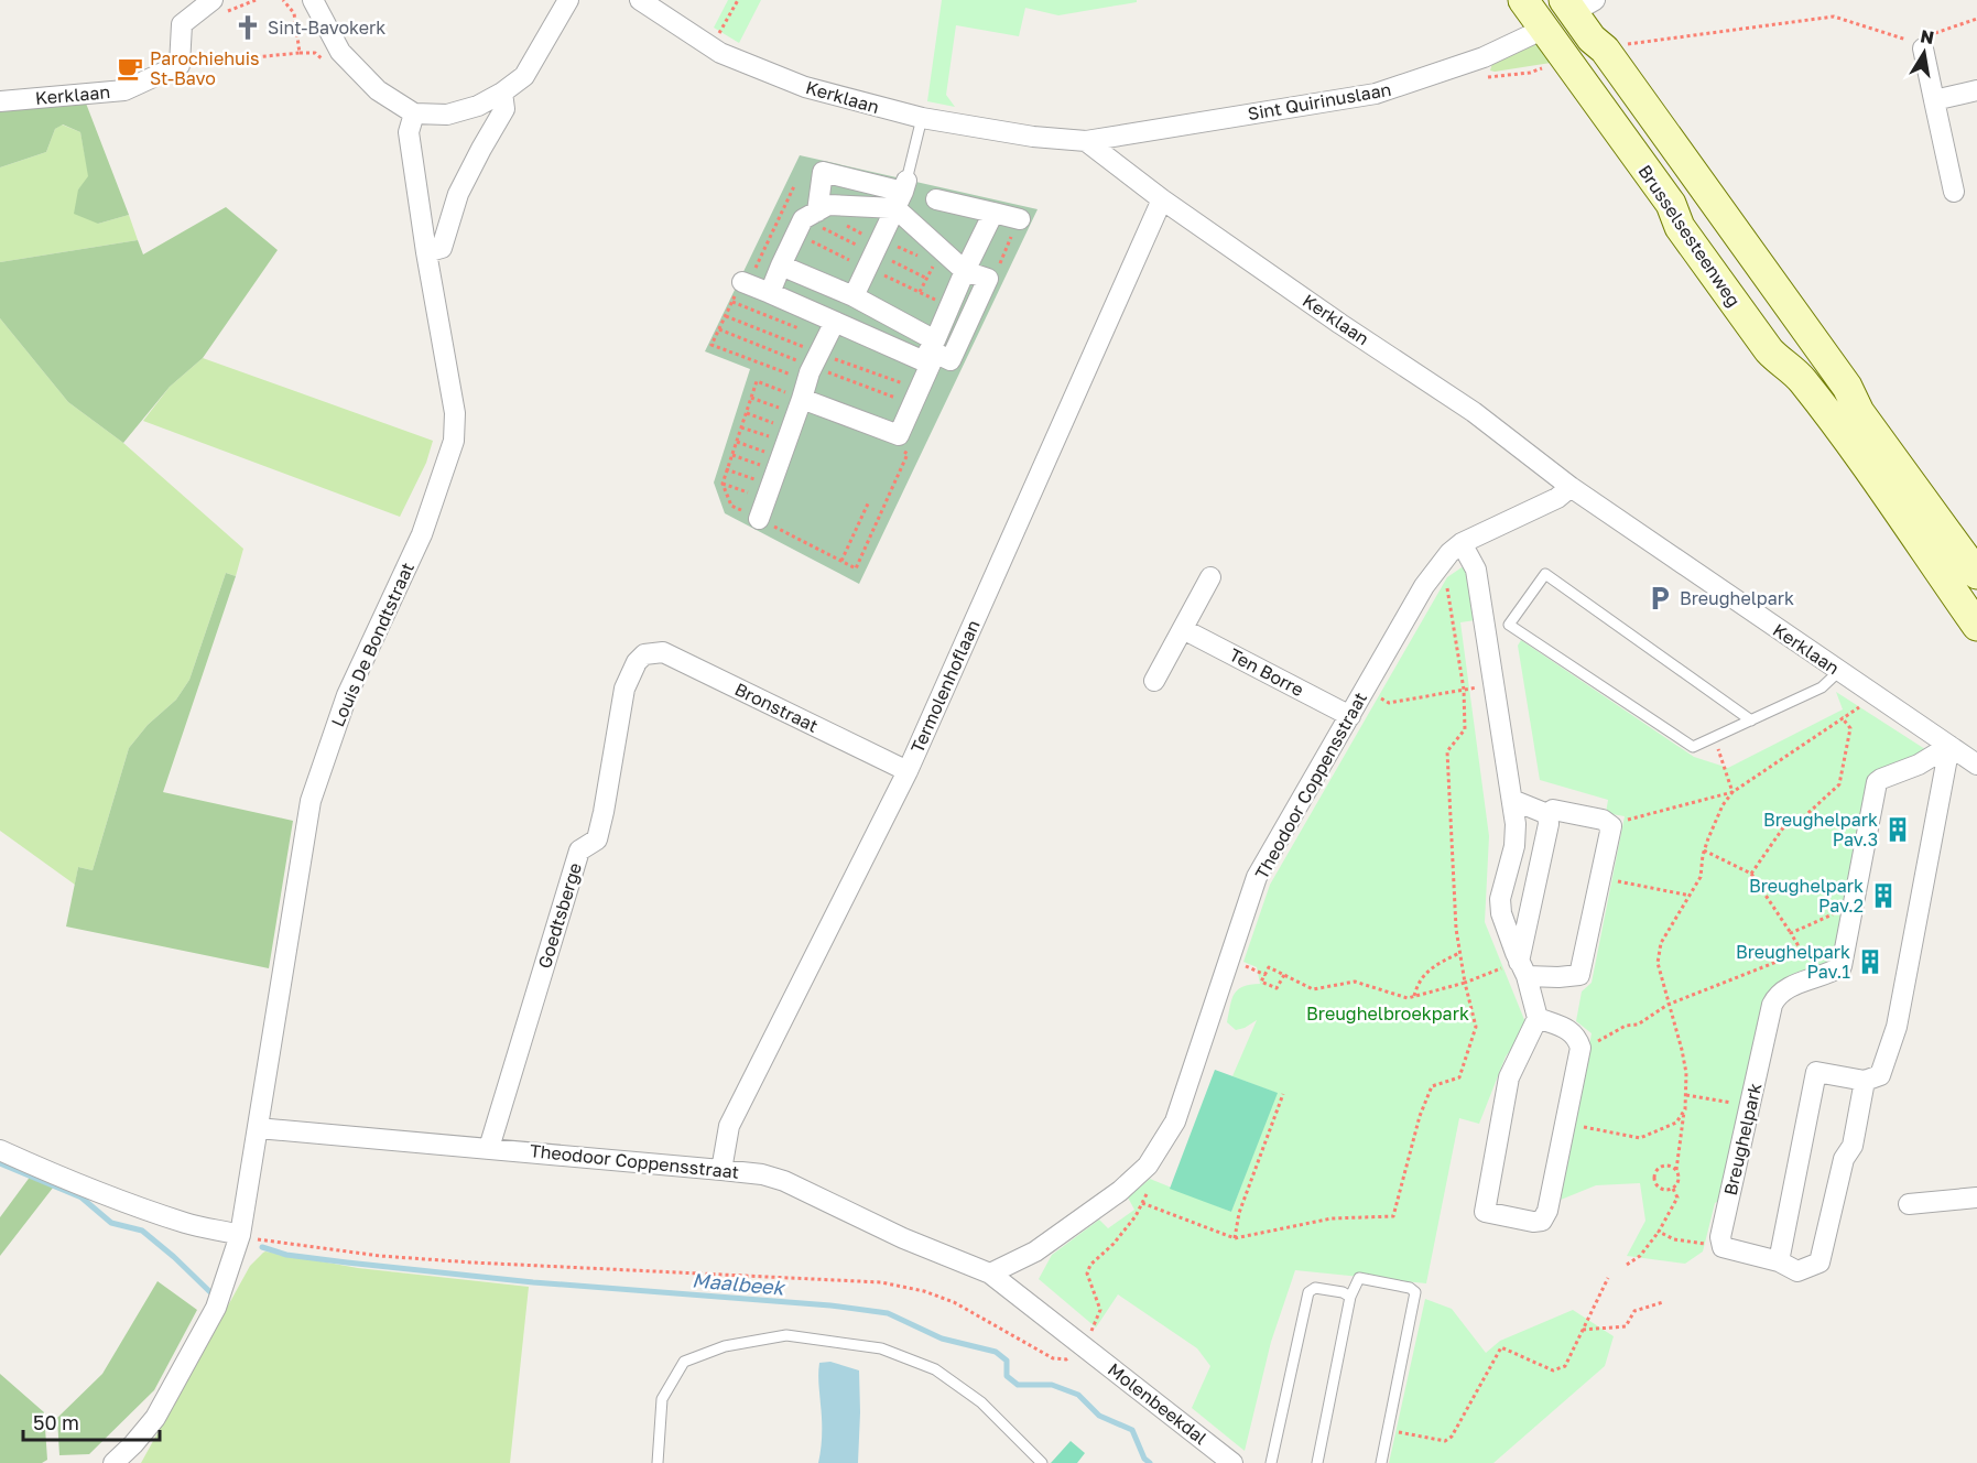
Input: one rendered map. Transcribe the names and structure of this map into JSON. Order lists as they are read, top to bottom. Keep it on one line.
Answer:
{"streets":{"street":["Kerklaan","Sint Quirinuslaan","Brusselsesteenweg","Louis De Bondtstraat","Ten Borre","Termolenhoflaan","Bronstraat","Theodoor Coppensstraat","Goedtsberge","Breughelpark","Molenbeekdal"]},"crossings":[["Kerklaan","Sint Quirinuslaan"],["Kerklaan","Termolenhoflaan"],["Kerklaan","Theodoor Coppensstraat"],["Kerklaan","Breughelpark"],["Sint Quirinuslaan","Brusselsesteenweg"],["Louis De Bondtstraat","Theodoor Coppensstraat"],["Ten Borre","Theodoor Coppensstraat"],["Termolenhoflaan","Bronstraat"],["Termolenhoflaan","Theodoor Coppensstraat"],["Bronstraat","Goedtsberge"],["Theodoor Coppensstraat","Goedtsberge"],["Theodoor Coppensstraat","Molenbeekdal"]],"water":["Maalbeek"],"parks":["Breughelbroekpark"],"places":{"church":["Sint-Bavokerk"],"cafe":["Parochiehuis St-Bavo"],"parking":["Breughelpark"],"building":["Breughelpark Pav.3","Breughelpark Pav.2","Breughelpark Pav.1"]},"scale_bar":"50 m","north":"top"}
